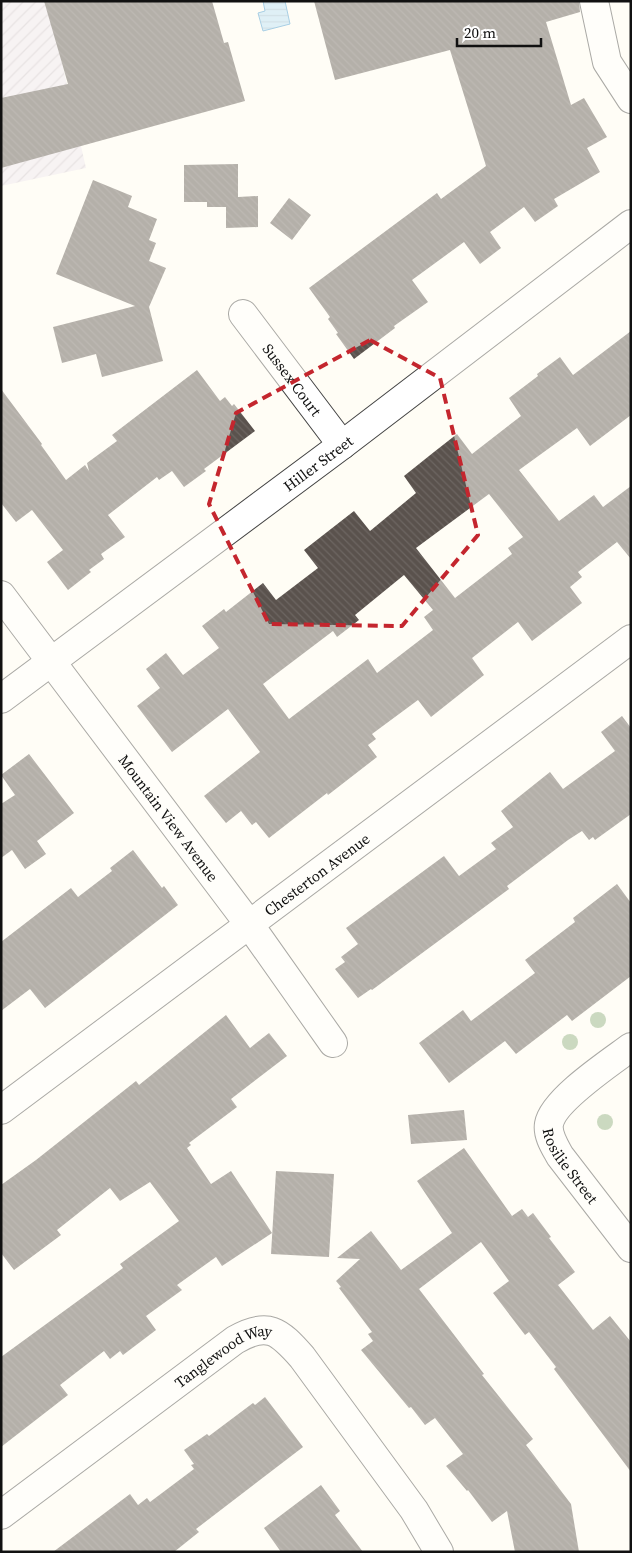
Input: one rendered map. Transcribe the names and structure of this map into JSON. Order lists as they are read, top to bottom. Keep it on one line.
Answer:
{"streets":{"street":["Sussex Court","Hiller Street","Mountain View Avenue","Chesterton Avenue","Rosilie Street","Tanglewood Way"]},"crossings":[["Sussex Court","Hiller Street"],["Hiller Street","Mountain View Avenue"],["Mountain View Avenue","Chesterton Avenue"]],"scale_bar":"20 m"}
